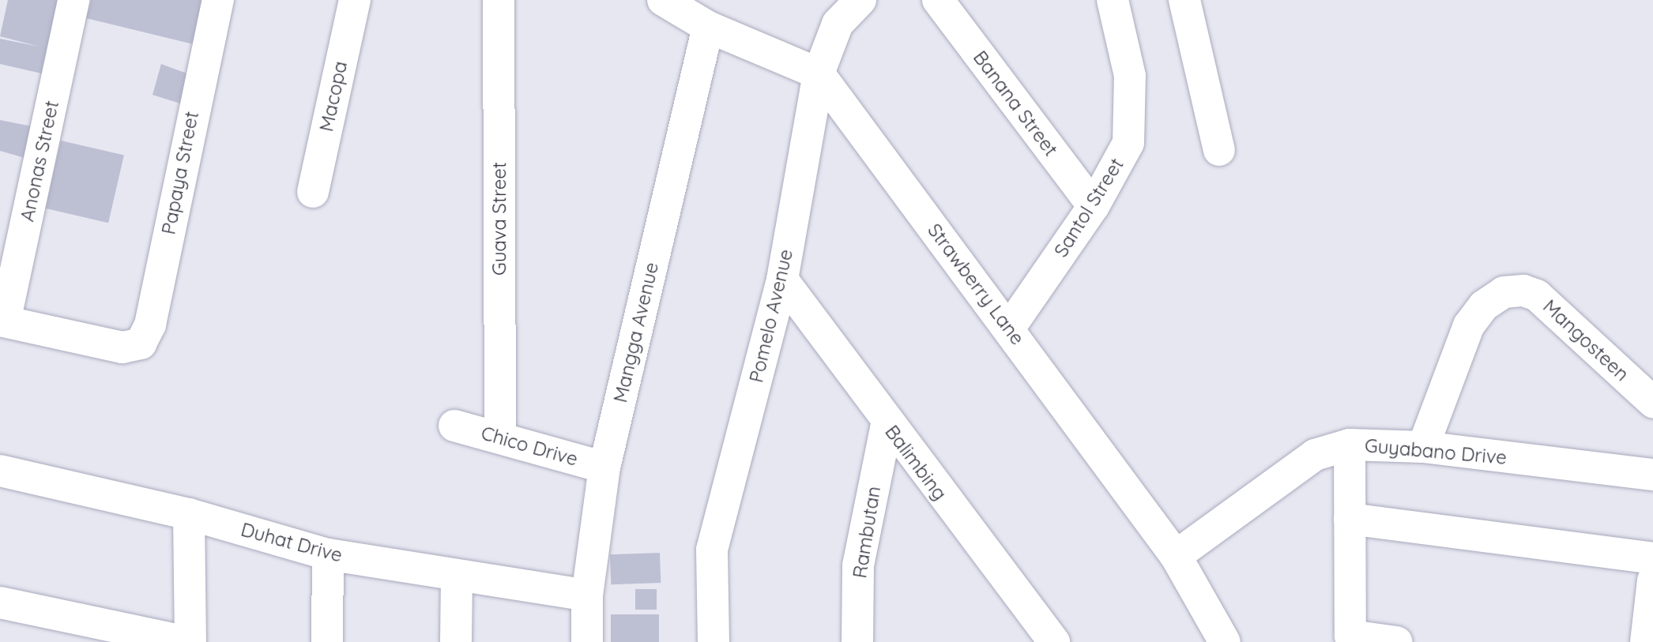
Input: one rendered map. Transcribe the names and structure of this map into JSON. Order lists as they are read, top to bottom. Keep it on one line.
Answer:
{"streets":{"street":["Macopa","Banana Street","Anonas Street","Papaya Street","Santol Street","Guava Street","Strawberry Lane","Pomelo Avenue","Mangga Avenue","Mangosteen","Chico Drive","Guyabano Drive","Balimbing","Rambutan","Duhat Drive"]},"crossings":[["Banana Street","Santol Street"],["Anonas Street","Papaya Street"],["Santol Street","Strawberry Lane"],["Guava Street","Chico Drive"],["Strawberry Lane","Pomelo Avenue"],["Strawberry Lane","Guyabano Drive"],["Pomelo Avenue","Balimbing"],["Mangga Avenue","Chico Drive"],["Mangga Avenue","Duhat Drive"],["Mangosteen","Guyabano Drive"],["Balimbing","Rambutan"]]}
